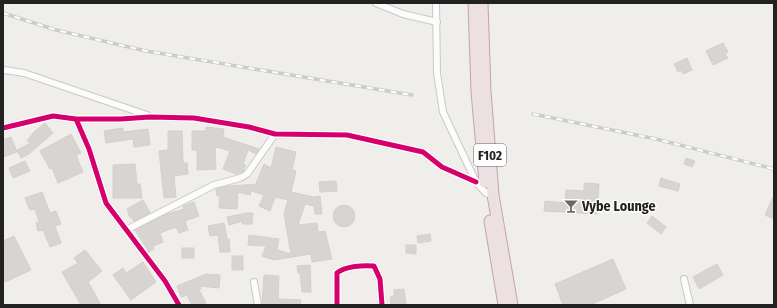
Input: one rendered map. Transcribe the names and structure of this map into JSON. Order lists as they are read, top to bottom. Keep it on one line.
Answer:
{"streets":{"highway":["F102"]},"places":{"bar":["Vybe Lounge"]}}
